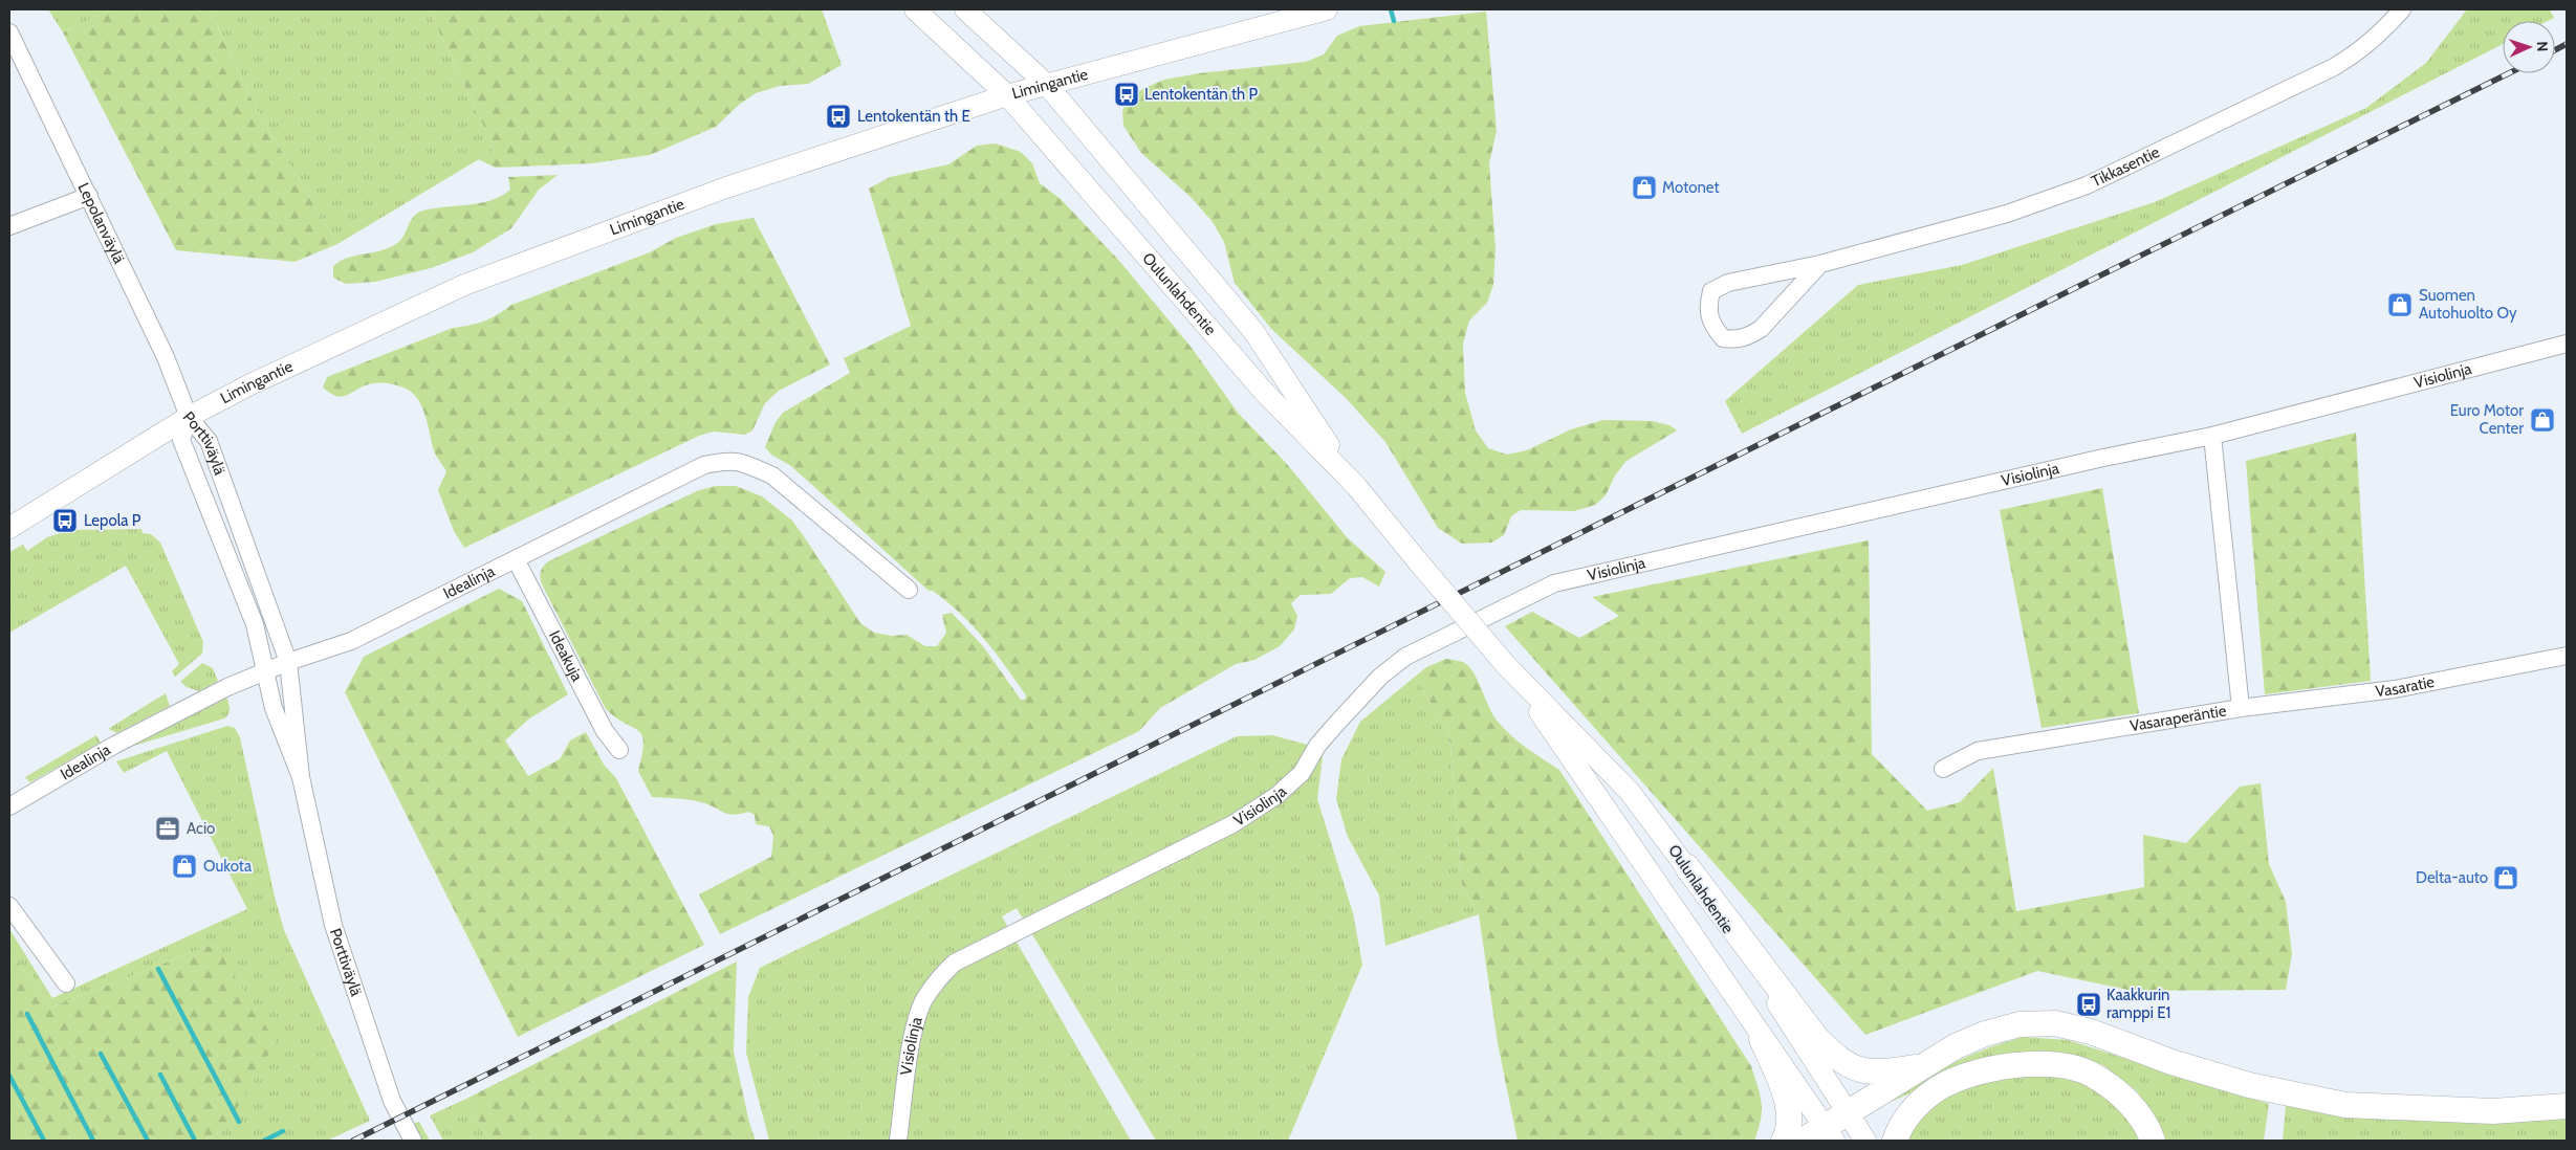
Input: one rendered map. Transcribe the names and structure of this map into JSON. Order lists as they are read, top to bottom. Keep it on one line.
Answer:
{"streets":{"main road":["Limingantie","Oulunlahdentie"],"street":["Tikkasentie","Lepolanväylä","Visiolinja","Porttiväylä","Idealinja","Ideakuja","Vasaratie","Vasaraperäntie"]},"crossings":[["Limingantie","Lepolanväylä"],["Limingantie","Oulunlahdentie"],["Limingantie","Porttiväylä"],["Lepolanväylä","Porttiväylä"],["Visiolinja","Vasaraperäntie"],["Porttiväylä","Idealinja"],["Idealinja","Ideakuja"],["Vasaratie","Vasaraperäntie"]],"places":{"bus stop":["Lentokentän th P","Lentokentän th E","Lepola P","Kaakkurin ramppi E1"],"shop":["Motonet","Suomen Autohuolto Oy","Euro Motor Center","Oukota","Delta-auto"],"office":["Acio"]},"north":"right"}
